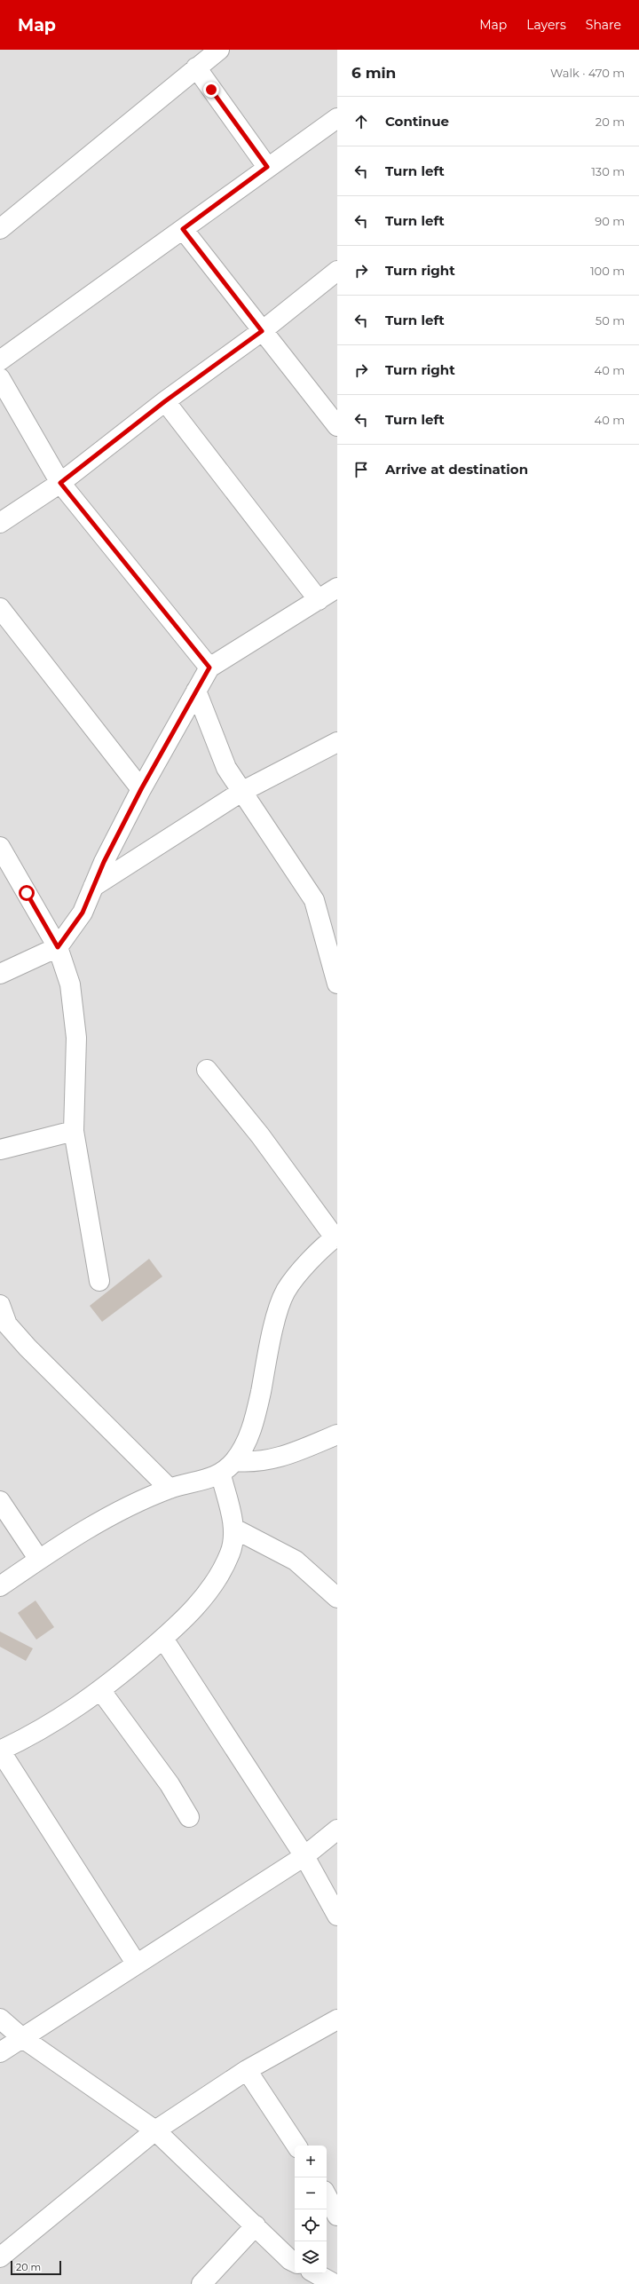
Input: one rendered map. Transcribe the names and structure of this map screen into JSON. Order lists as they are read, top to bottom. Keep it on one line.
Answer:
{"scale_bar":"20 m","page":{"header":"Map","nav":["Map","Layers","Share"],"heading":["6 min","Walk · 470 m"],"list":[["Continue","20 m"],["Turn left","130 m"],["Turn left","90 m"],["Turn right","100 m"],["Turn left","50 m"],["Turn right","40 m"],["Turn left","40 m"],"Arrive at destination"],"map_buttons":["+","−"],"scale":"20 m"}}
